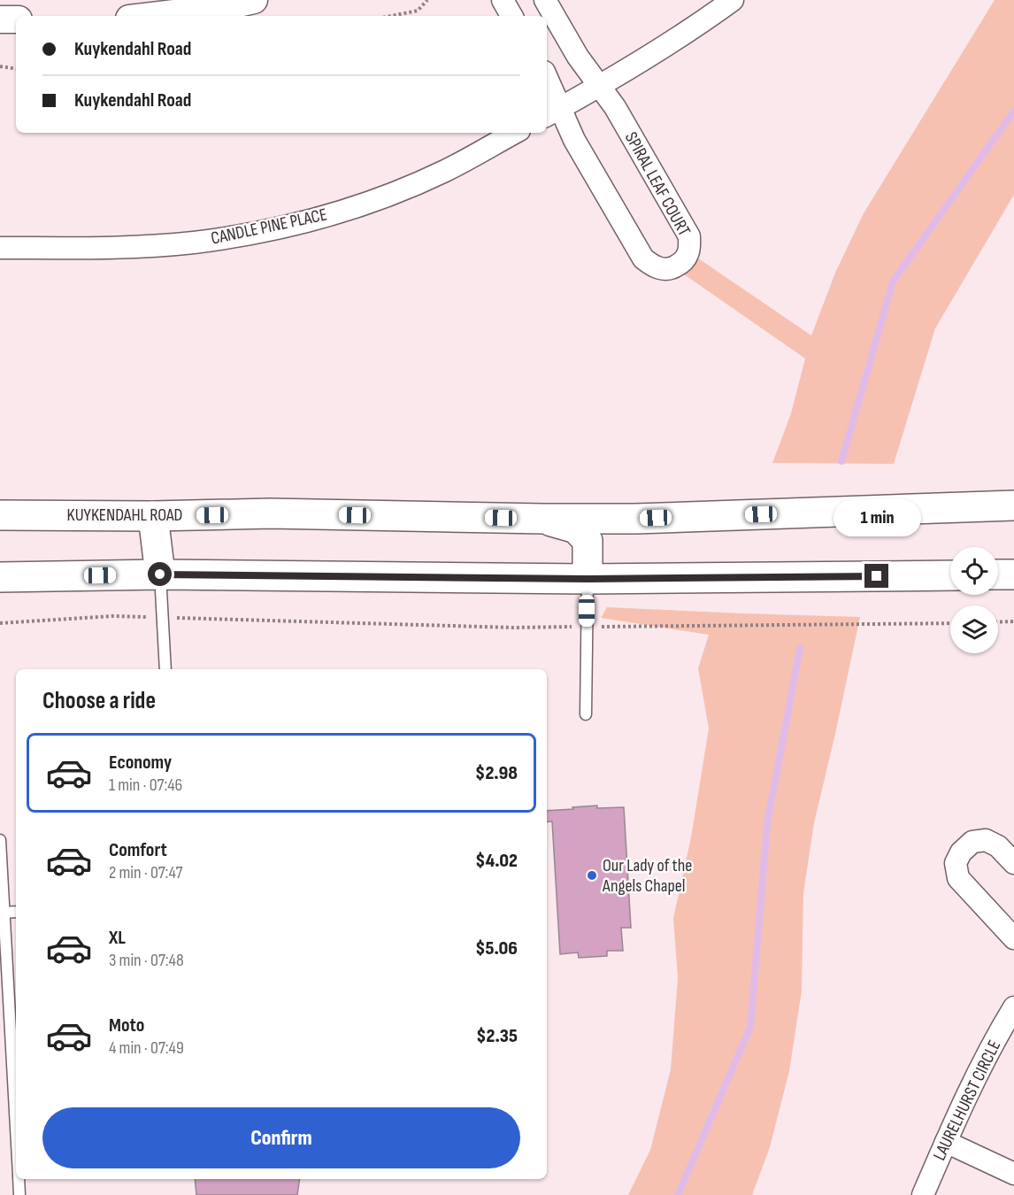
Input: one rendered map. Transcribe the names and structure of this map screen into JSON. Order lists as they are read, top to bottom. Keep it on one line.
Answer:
{"streets":{"main road":["KUYKENDAHL ROAD"],"street":["SPIRAL LEAF COURT","CANDLE PINE PLACE","LAURELHURST CIRCLE"]},"places":["Our Lady of the Angels Chapel"],"page":{"banner":["Kuykendahl Road","Kuykendahl Road"],"bubble":"1 min","heading":"Choose a ride","list":[{"name":"Economy","note":"1 min · 07:46","value":"$2.98"},{"name":"Comfort","note":"2 min · 07:47","value":"$4.02"},{"name":"XL","note":"3 min · 07:48","value":"$5.06"},{"name":"Moto","note":"4 min · 07:49","value":"$2.35"}],"buttons":"Confirm"}}
